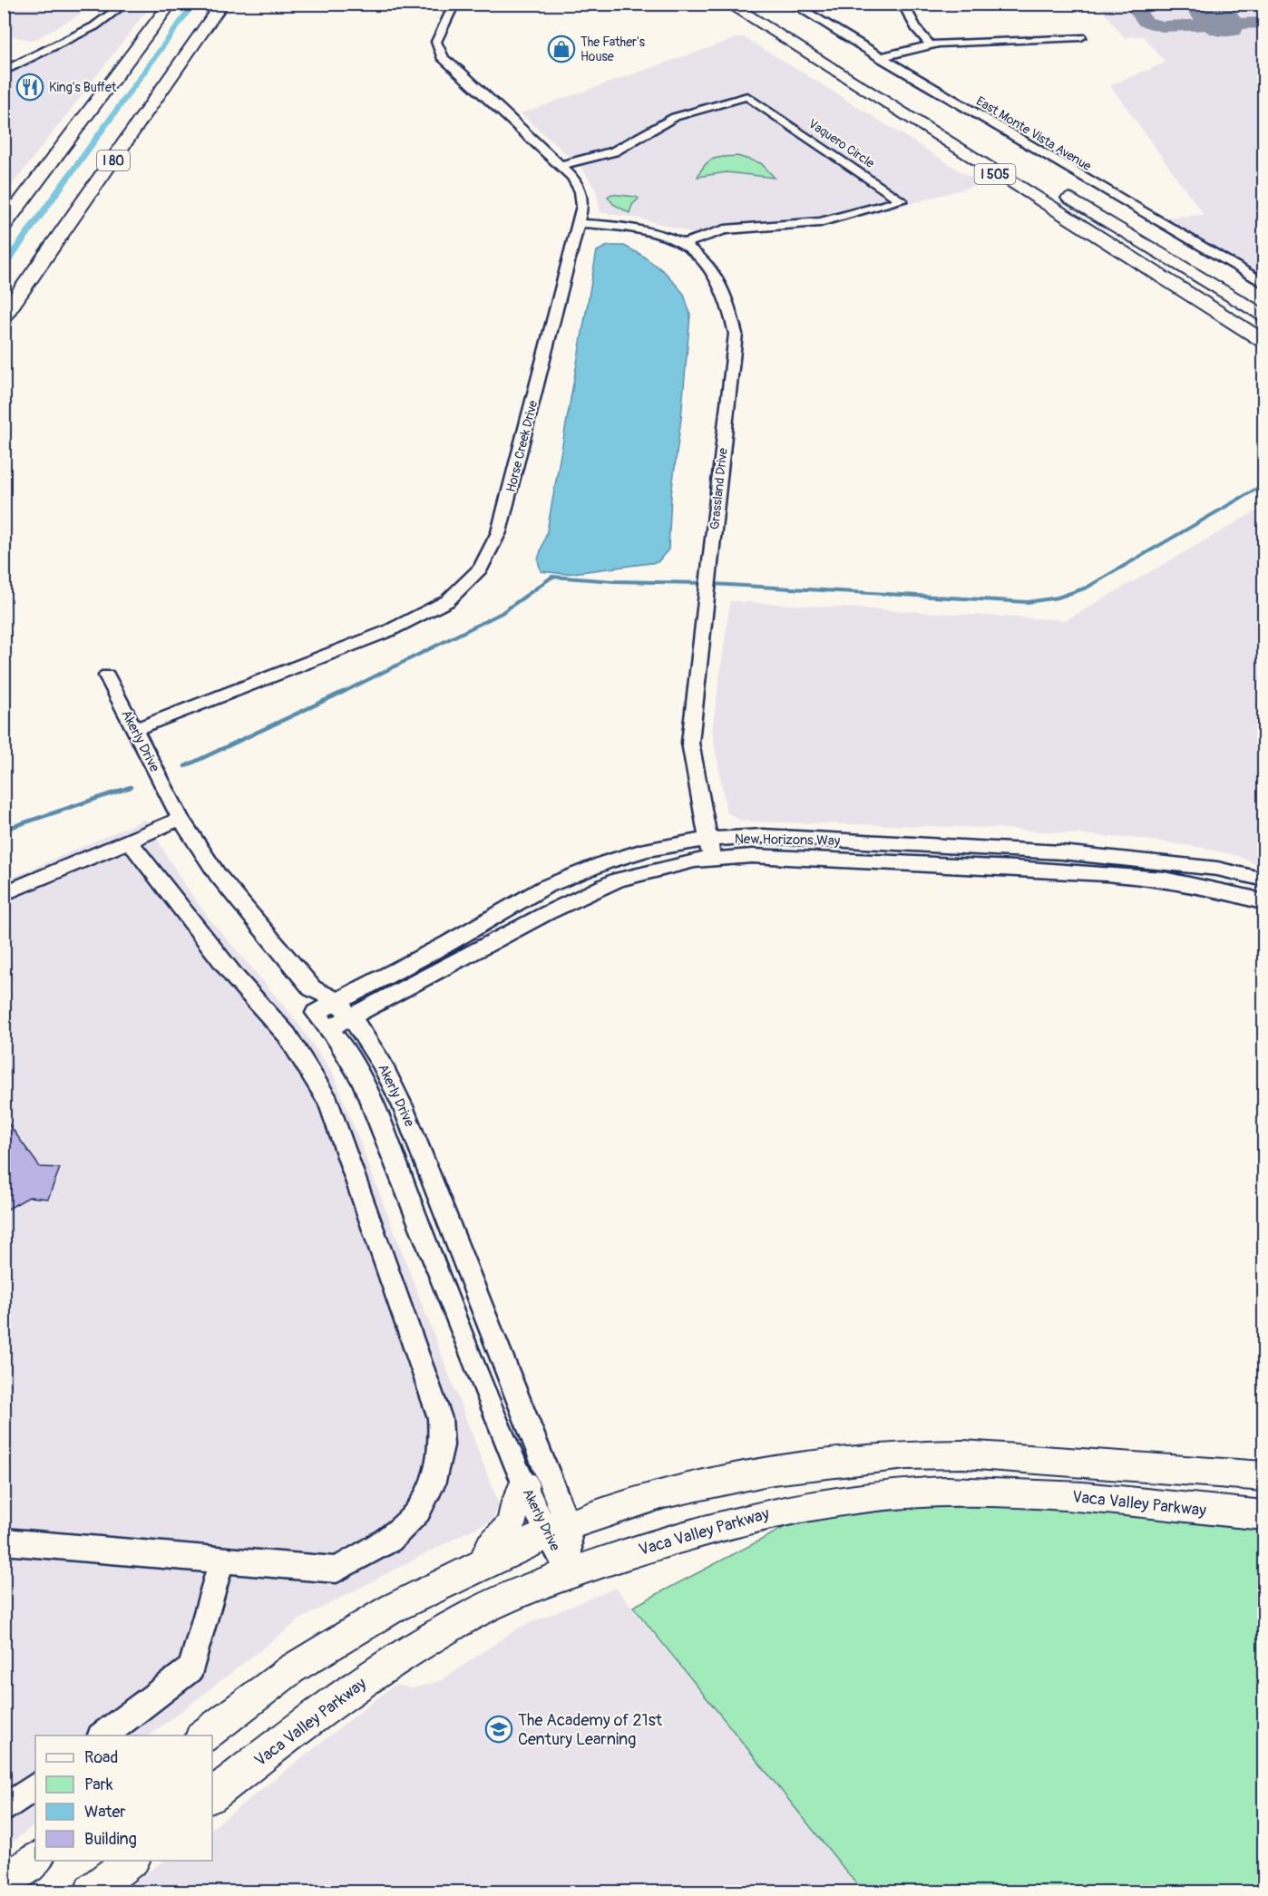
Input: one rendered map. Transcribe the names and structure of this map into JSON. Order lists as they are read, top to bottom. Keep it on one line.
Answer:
{"streets":{"highway":["I 80","I 505"],"main road":["Vaca Valley Parkway"],"street":["East Monte Vista Avenue","Vaquero Circle","Horse Creek Drive","Grassland Drive","Akerly Drive","New Horizons Way"]},"crossings":[["Vaquero Circle","Horse Creek Drive"],["Vaquero Circle","Grassland Drive"],["Horse Creek Drive","Grassland Drive"],["Horse Creek Drive","Akerly Drive"],["Grassland Drive","New Horizons Way"],["Akerly Drive","New Horizons Way"],["Akerly Drive","Vaca Valley Parkway"]],"places":{"shop":["The Father's House"],"restaurant":["King's Buffet"],"school or university":["The Academy of 21st Century Learning"]},"legend":["Road","Park","Water","Building"]}
